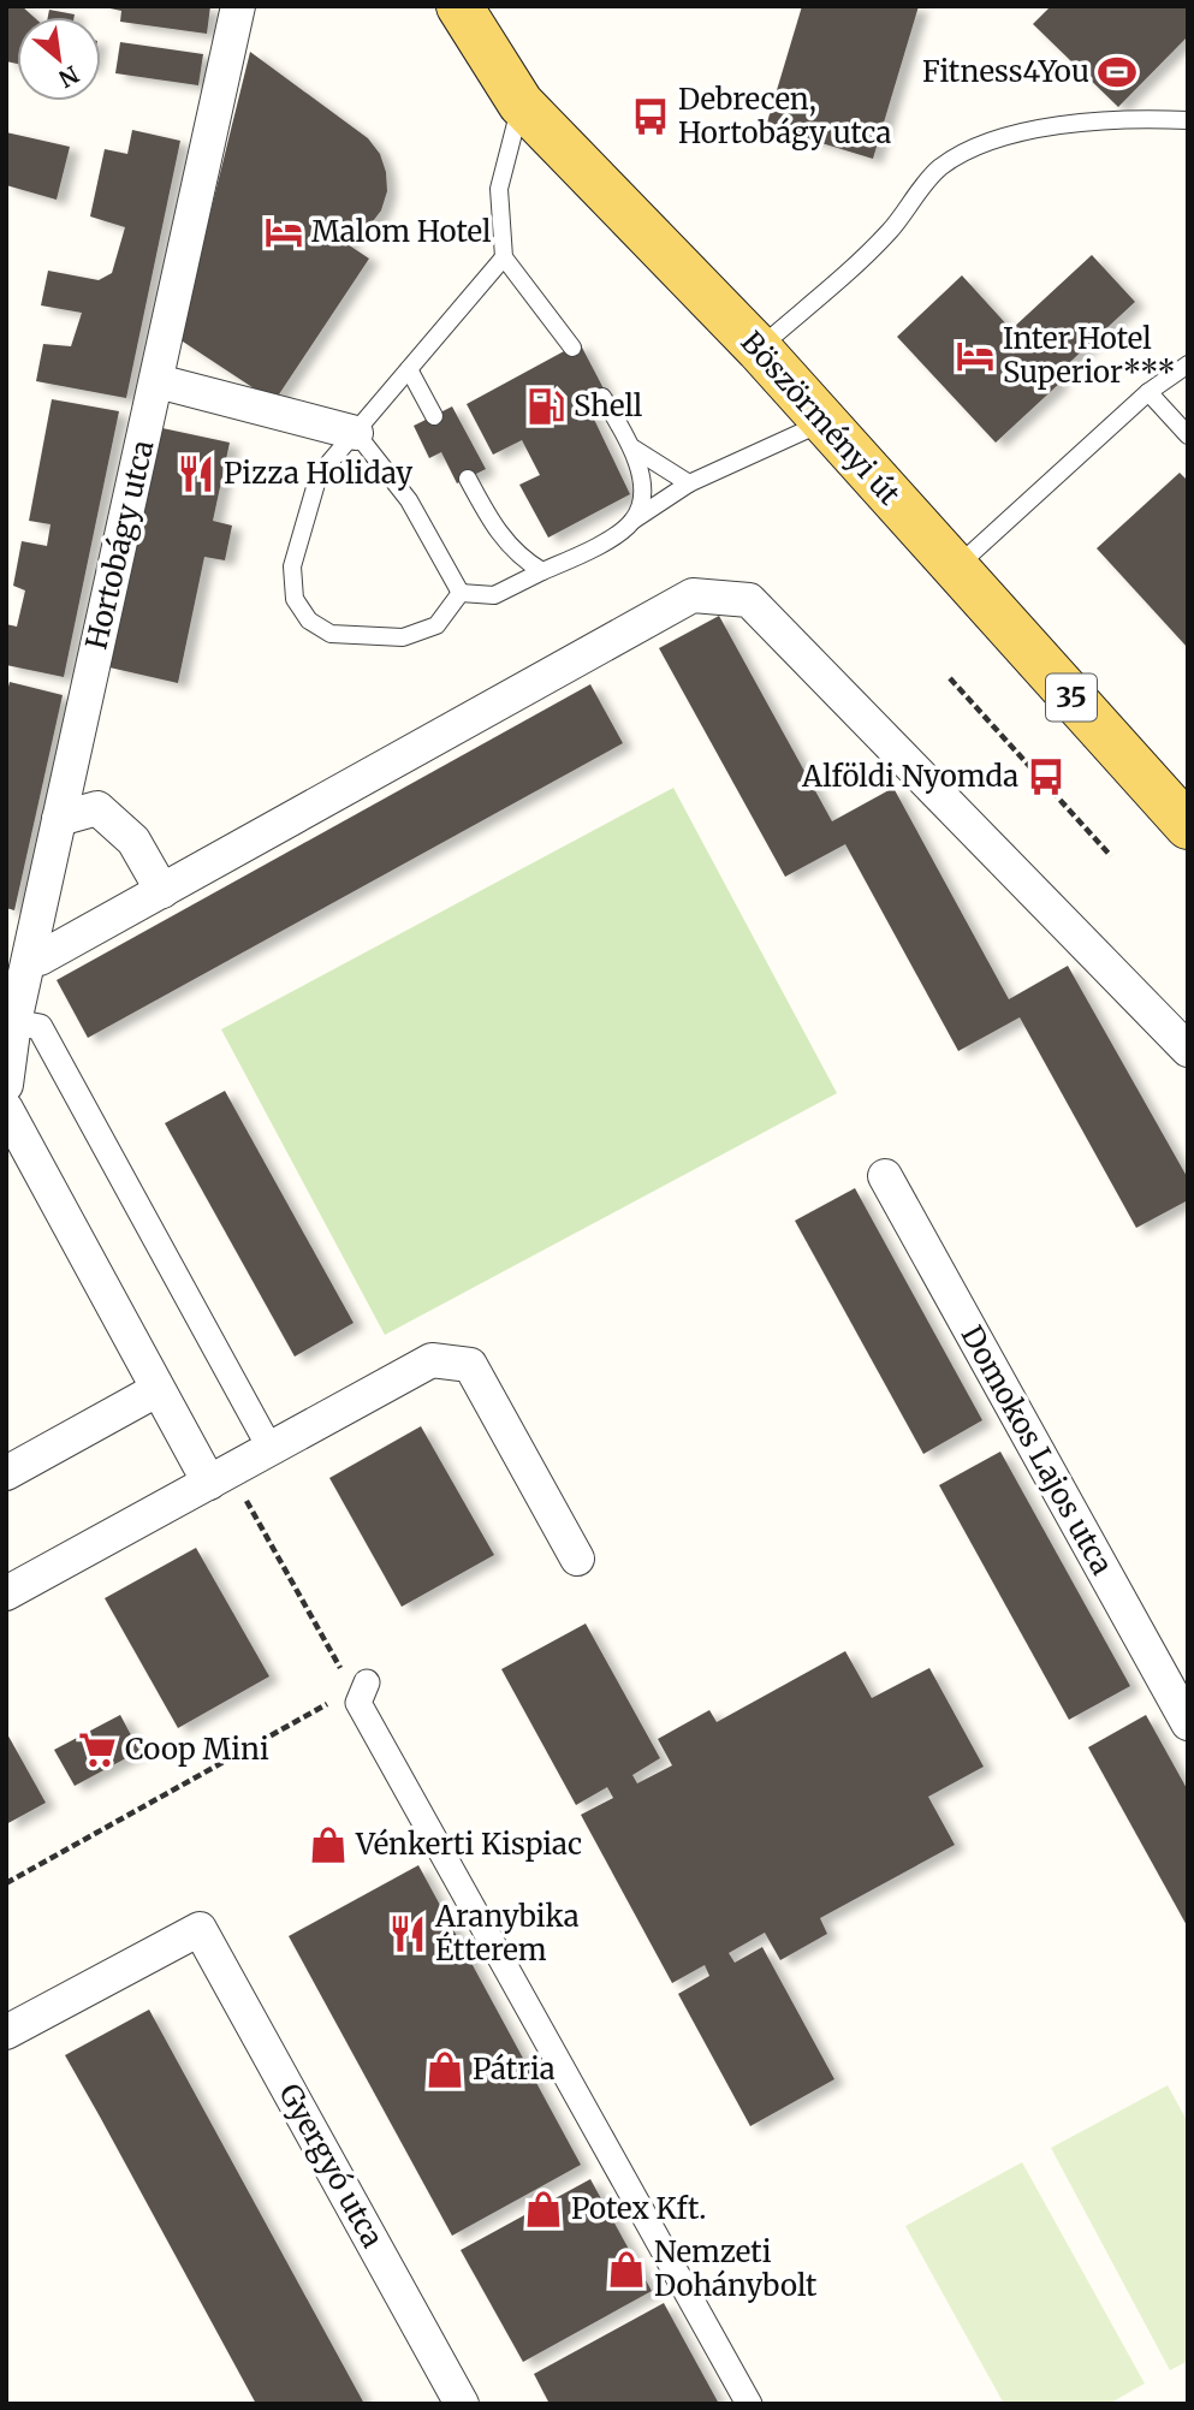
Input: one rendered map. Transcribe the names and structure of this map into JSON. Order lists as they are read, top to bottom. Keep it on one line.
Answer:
{"streets":{"main road":["Böszörményi út","35"],"street":["Hortobágy utca","Domokos Lajos utca","Gyergyó utca"]},"places":{"sports":["Fitness4You"],"bus stop":["Debrecen, Hortobágy utca","Alföldi Nyomda"],"hotel":["Malom Hotel","Inter Hotel Superior***"],"fuel station":["Shell"],"restaurant":["Pizza Holiday","Aranybika Étterem"],"supermarket":["Coop Mini"],"shop":["Vénkerti Kispiac","Pátria","Potex Kft.","Nemzeti Dohánybolt"]},"north":"bottom right"}
